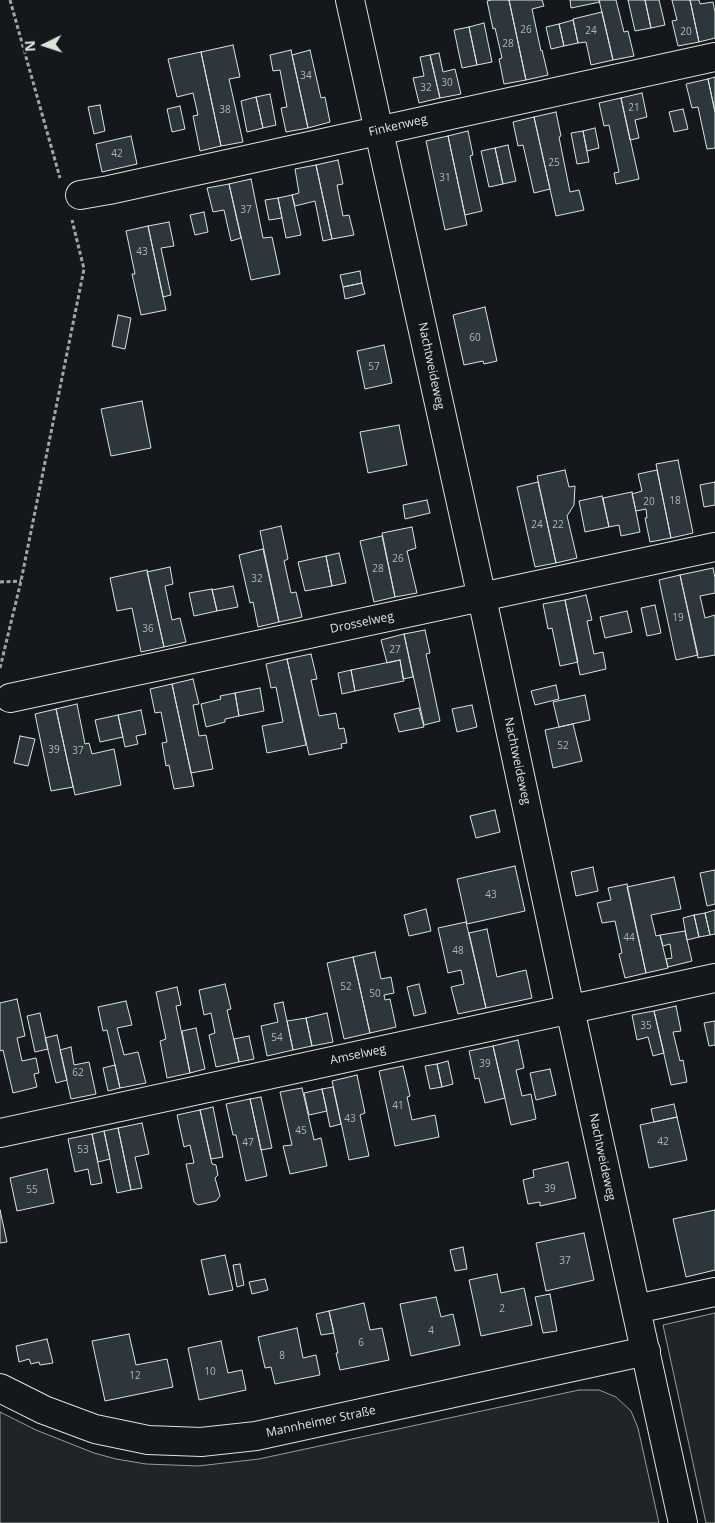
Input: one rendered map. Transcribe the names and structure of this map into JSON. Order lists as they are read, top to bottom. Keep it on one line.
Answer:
{"streets":{"street":["Finkenweg","Nachtweideweg","Drosselweg","Amselweg","Mannheimer Straße"]},"crossings":[["Finkenweg","Nachtweideweg"],["Nachtweideweg","Drosselweg"],["Nachtweideweg","Amselweg"],["Nachtweideweg","Mannheimer Straße"]],"house_numbers":["26","24","20","28","34","30","32","21","38","42","25","31","37","43","60","57","18","20","24","22","26","28","32","19","36","27","52","39","37","43","44","48","52","50","35","54","39","62","41","43","45","42","47","53","39","55","37","2","4","6","8","10","12"],"north":"left"}
